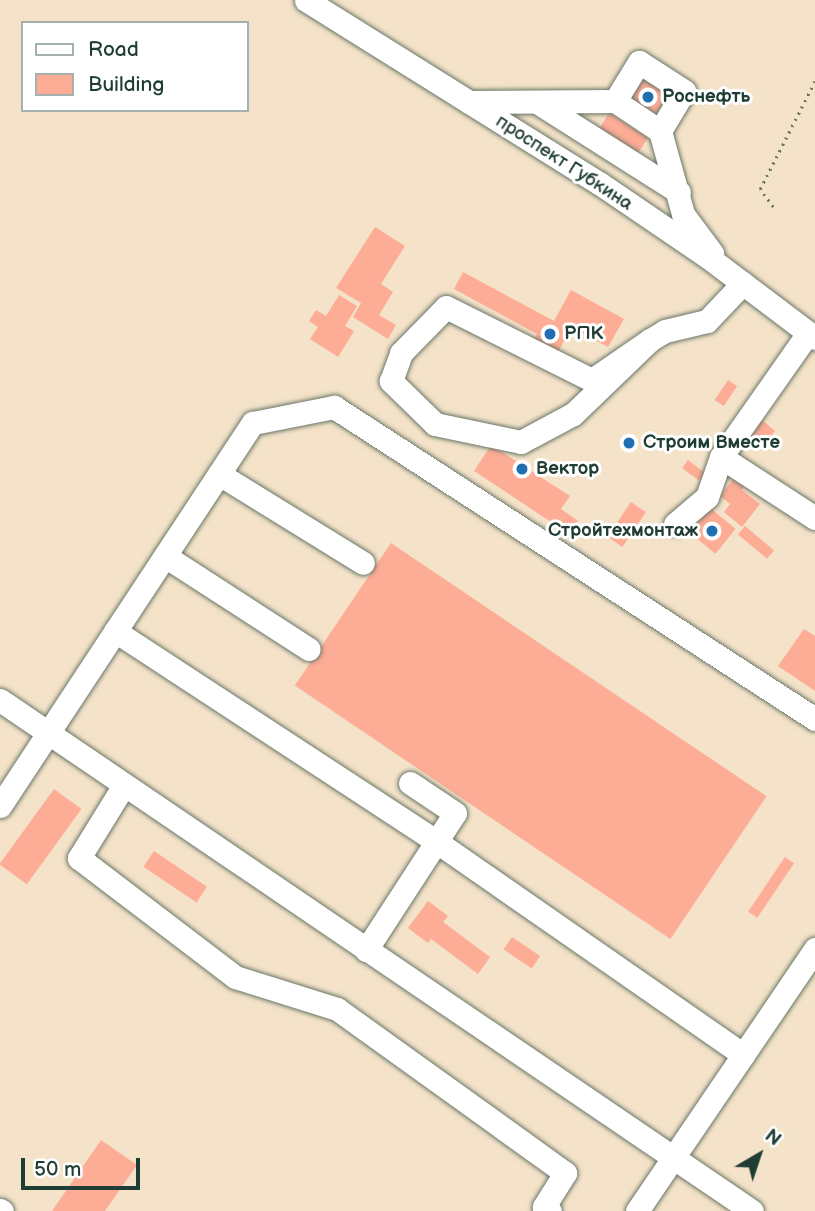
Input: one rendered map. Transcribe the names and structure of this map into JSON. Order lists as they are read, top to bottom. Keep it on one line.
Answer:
{"streets":{"street":["проспект Губкина"]},"places":["Роснефть","РПК","Строим Вместе","Вектор","Стройтехмонтаж"],"legend":["Road","Building"],"scale_bar":"50 m","north":"top right"}
